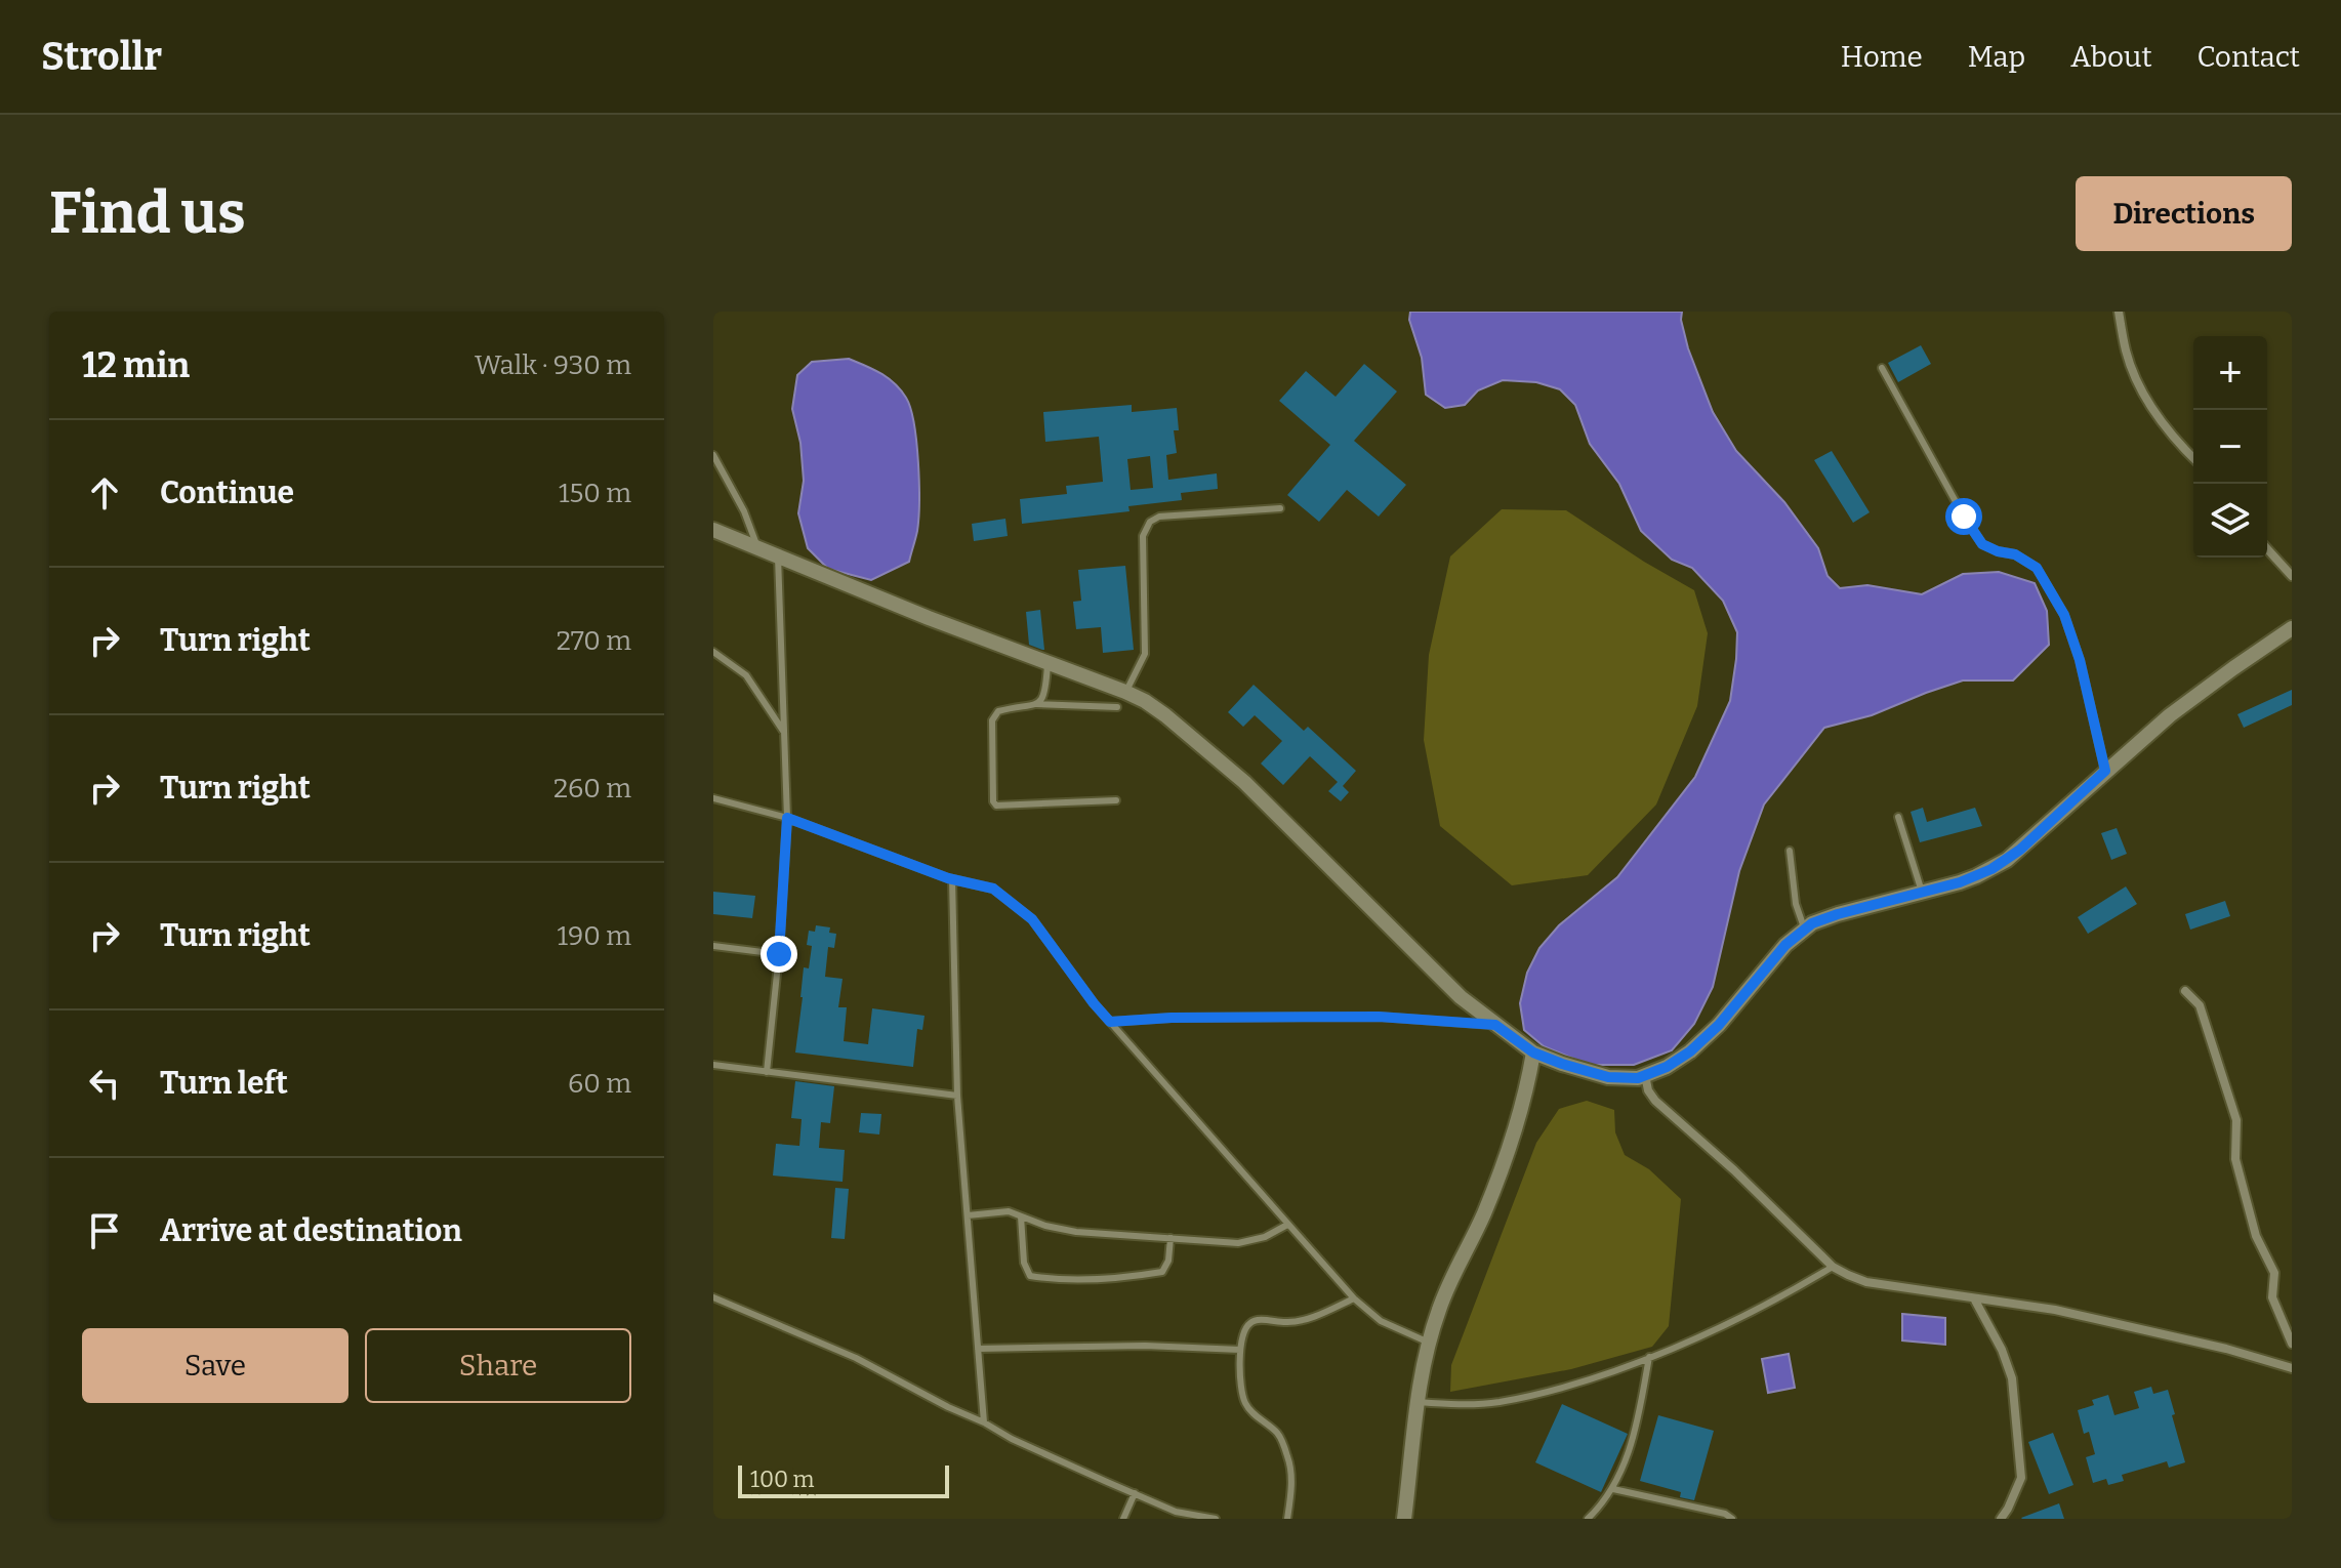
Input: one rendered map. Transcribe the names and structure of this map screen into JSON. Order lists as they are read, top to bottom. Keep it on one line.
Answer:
{"scale_bar":"100 m","page":{"header":"Strollr","nav":["Home","Map","About","Contact"],"buttons":["Directions",["Save","Share"]],"title":"Find us","heading":["12 min","Walk · 930 m"],"map_buttons":["+","−"],"list":[["Continue","150 m"],["Turn right","270 m"],["Turn right","260 m"],["Turn right","190 m"],["Turn left","60 m"],"Arrive at destination"],"scale":"100 m"}}
